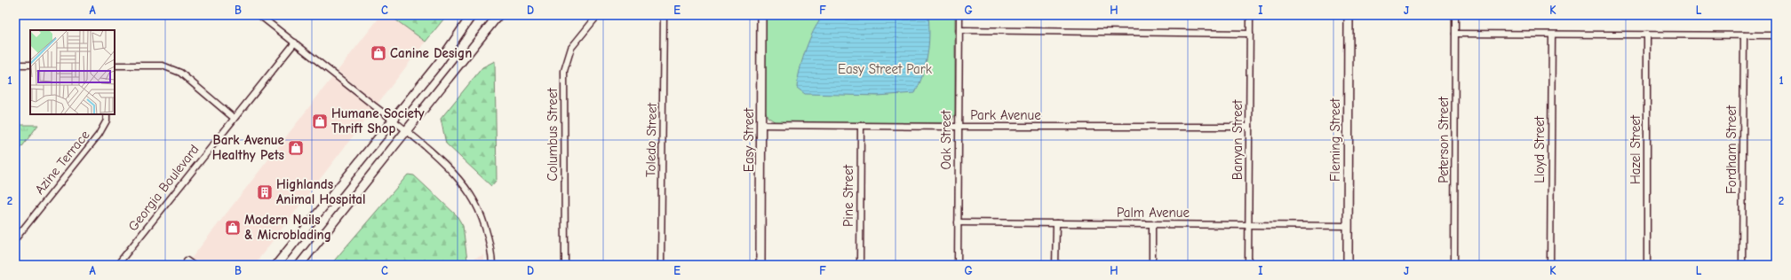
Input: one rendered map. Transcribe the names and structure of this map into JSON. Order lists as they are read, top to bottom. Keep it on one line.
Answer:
{"streets":{"main road":["Easy Street","Fleming Street"],"street":["Park Avenue","Columbus Street","Toledo Street","Oak Street","Banyan Street","Peterson Street","Lloyd Street","Hazel Street","Fordham Street","Azine Terrace","Georgia Boulevard","Pine Street","Palm Avenue"]},"crossings":[["Park Avenue","Easy Street"],["Park Avenue","Oak Street"],["Park Avenue","Banyan Street"],["Park Avenue","Pine Street"],["Oak Street","Palm Avenue"],["Banyan Street","Palm Avenue"],["Fleming Street","Palm Avenue"]],"parks":["Easy Street Park"],"places":{"shop":["Canine Design","Humane Society Thrift Shop","Bark Avenue Healthy Pets","Modern Nails & Microblading"],"building":["Highlands Animal Hospital"]},"grid":{"columns":["A","B","C","D","E","F","G","H","I","J","K","L"],"rows":["1","2"]}}
